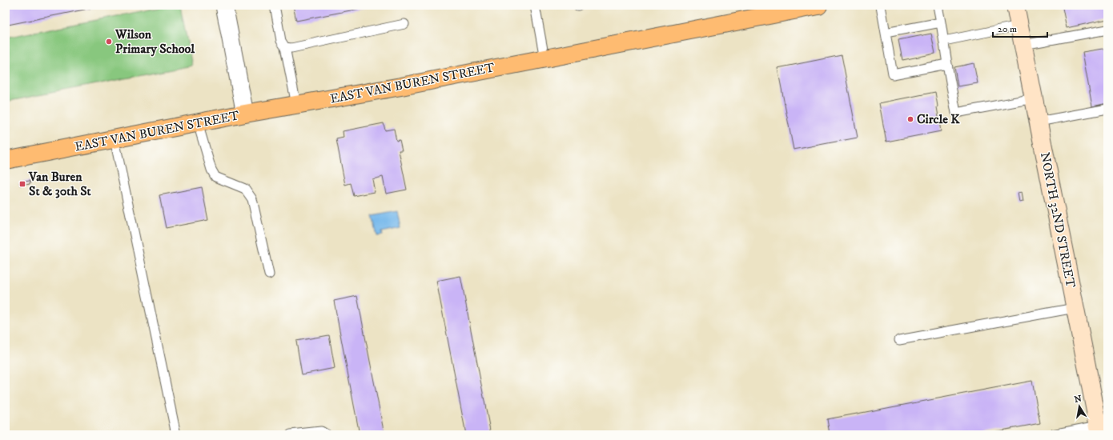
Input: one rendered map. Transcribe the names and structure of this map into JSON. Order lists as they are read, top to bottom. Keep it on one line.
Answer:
{"streets":{"main road":["EAST VAN BUREN STREET","NORTH 32ND STREET"]},"places":{"other":["Wilson Primary School","Circle K"],"transit":["Van Buren St & 30th St"]},"scale_bar":"20 m","north":"top"}
